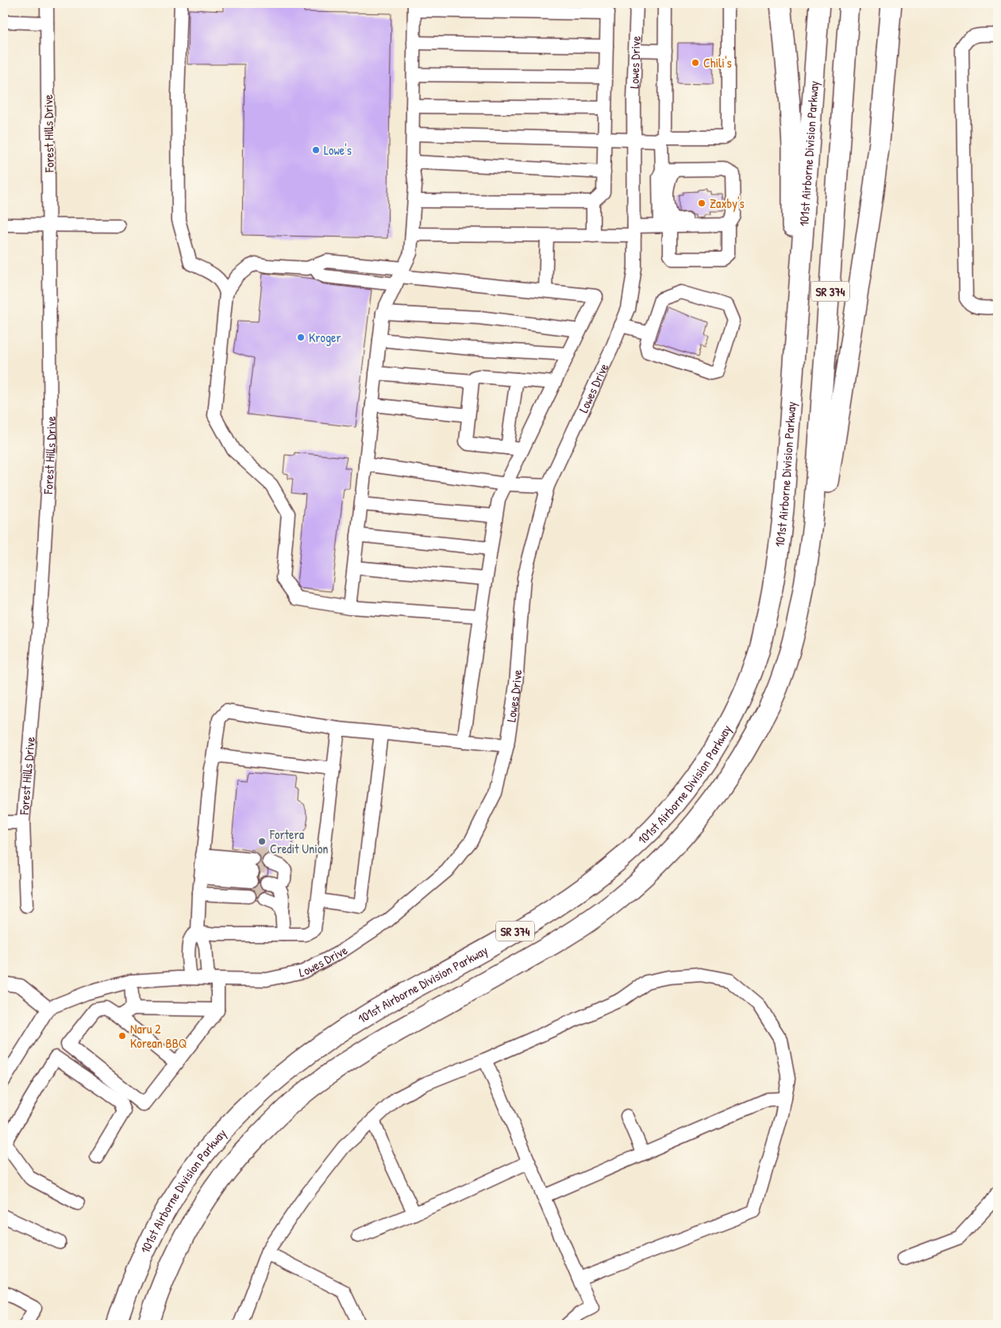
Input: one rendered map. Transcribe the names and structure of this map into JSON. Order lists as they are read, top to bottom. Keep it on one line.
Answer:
{"streets":{"highway":["101st Airborne Division Parkway","SR 374"],"street":["Lowes Drive","Forest Hills Drive"]},"places":["Chili's","Lowe's","Zaxby's","Kroger","Fortera Credit Union","Naru 2 Korean BBQ"]}
